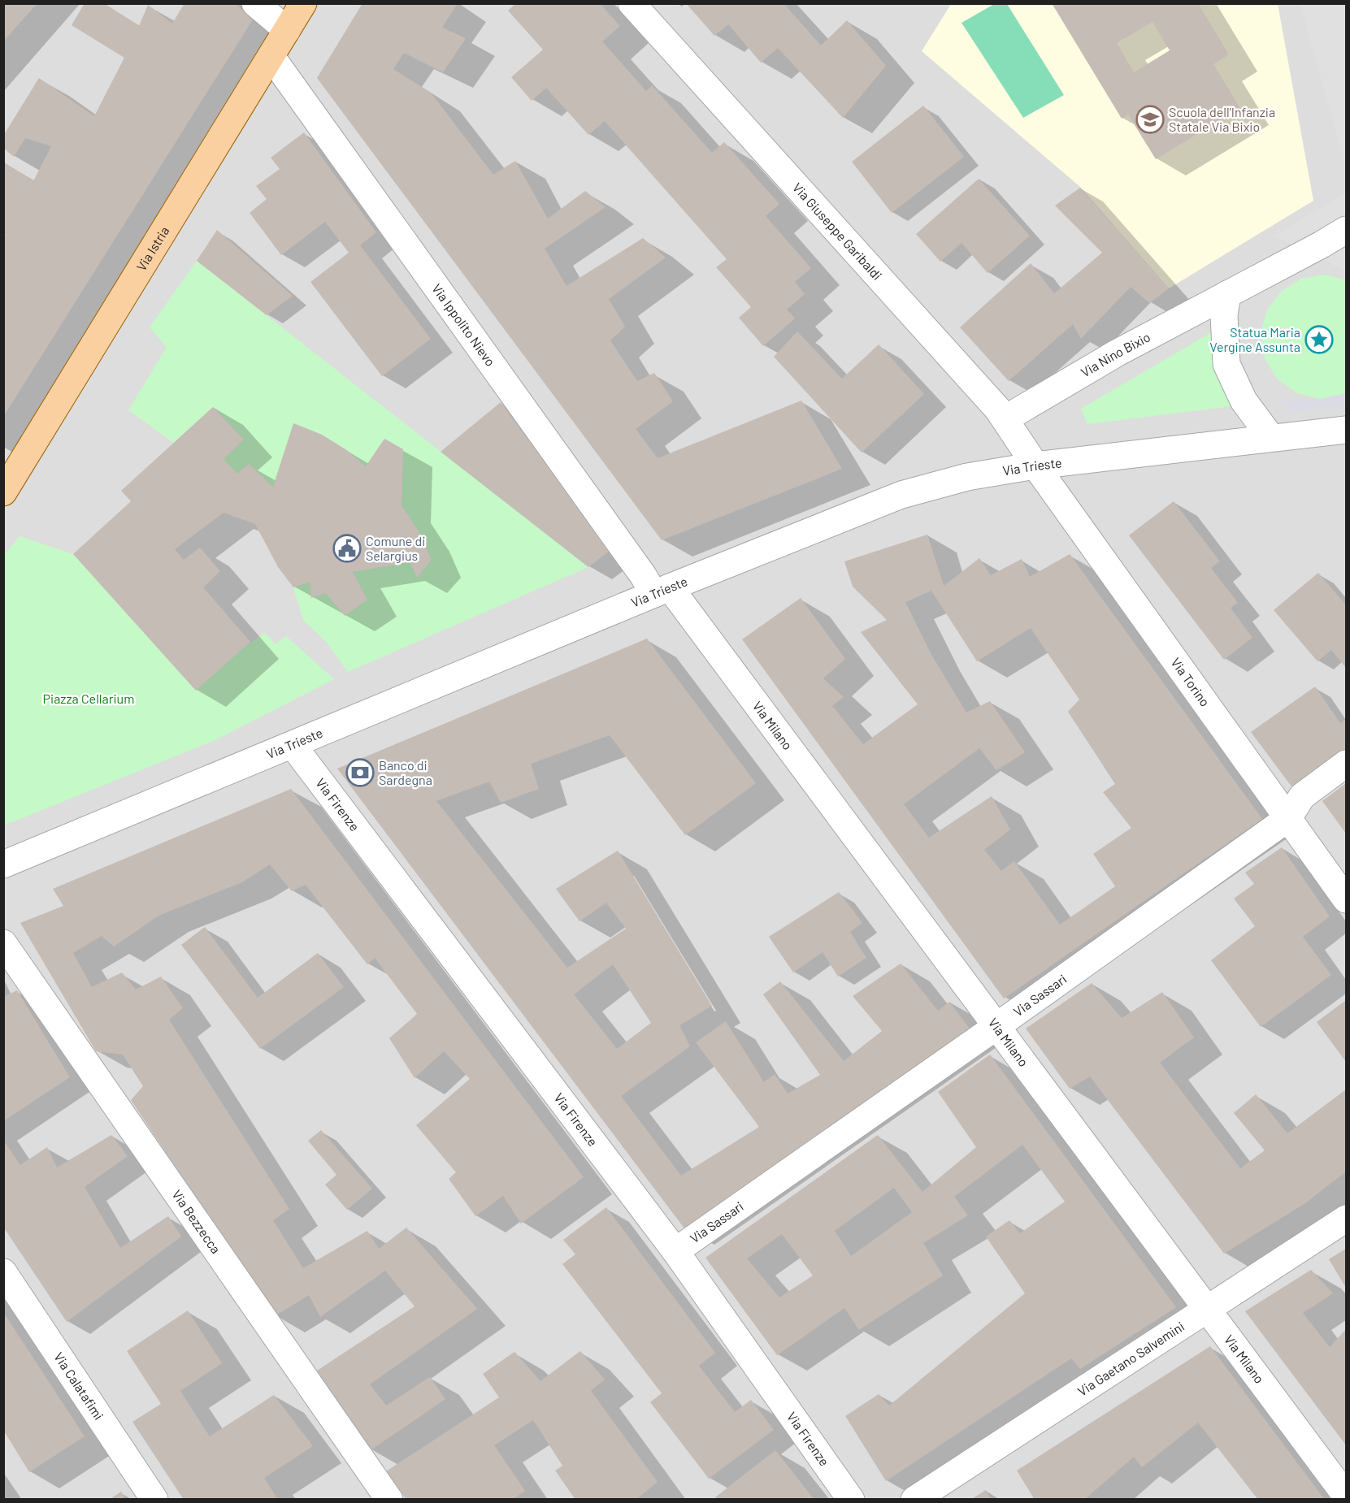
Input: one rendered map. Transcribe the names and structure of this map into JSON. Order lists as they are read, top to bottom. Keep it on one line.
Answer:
{"streets":{"main road":["Via Istria"],"street":["Via Giuseppe Garibaldi","Via Ippolito Nievo","Via Nino Bixio","Via Trieste","Via Torino","Via Milano","Via Firenze","Via Sassari","Via Bezzecca","Via Gaetano Salvemini","Via Calatafimi"]},"crossings":[["Via Giuseppe Garibaldi","Via Nino Bixio"],["Via Giuseppe Garibaldi","Via Trieste"],["Via Giuseppe Garibaldi","Via Torino"],["Via Istria","Via Ippolito Nievo"],["Via Ippolito Nievo","Via Trieste"],["Via Ippolito Nievo","Via Milano"],["Via Trieste","Via Torino"],["Via Trieste","Via Milano"],["Via Trieste","Via Firenze"],["Via Torino","Via Sassari"],["Via Milano","Via Sassari"],["Via Milano","Via Gaetano Salvemini"],["Via Firenze","Via Sassari"]],"parks":["Piazza Cellarium"],"places":{"school or university":["Scuola dell'Infanzia Statale Via Bixio"],"place":["Statua Maria Vergine Assunta"],"public building":["Comune di Selargius"],"bank":["Banco di Sardegna"]}}
